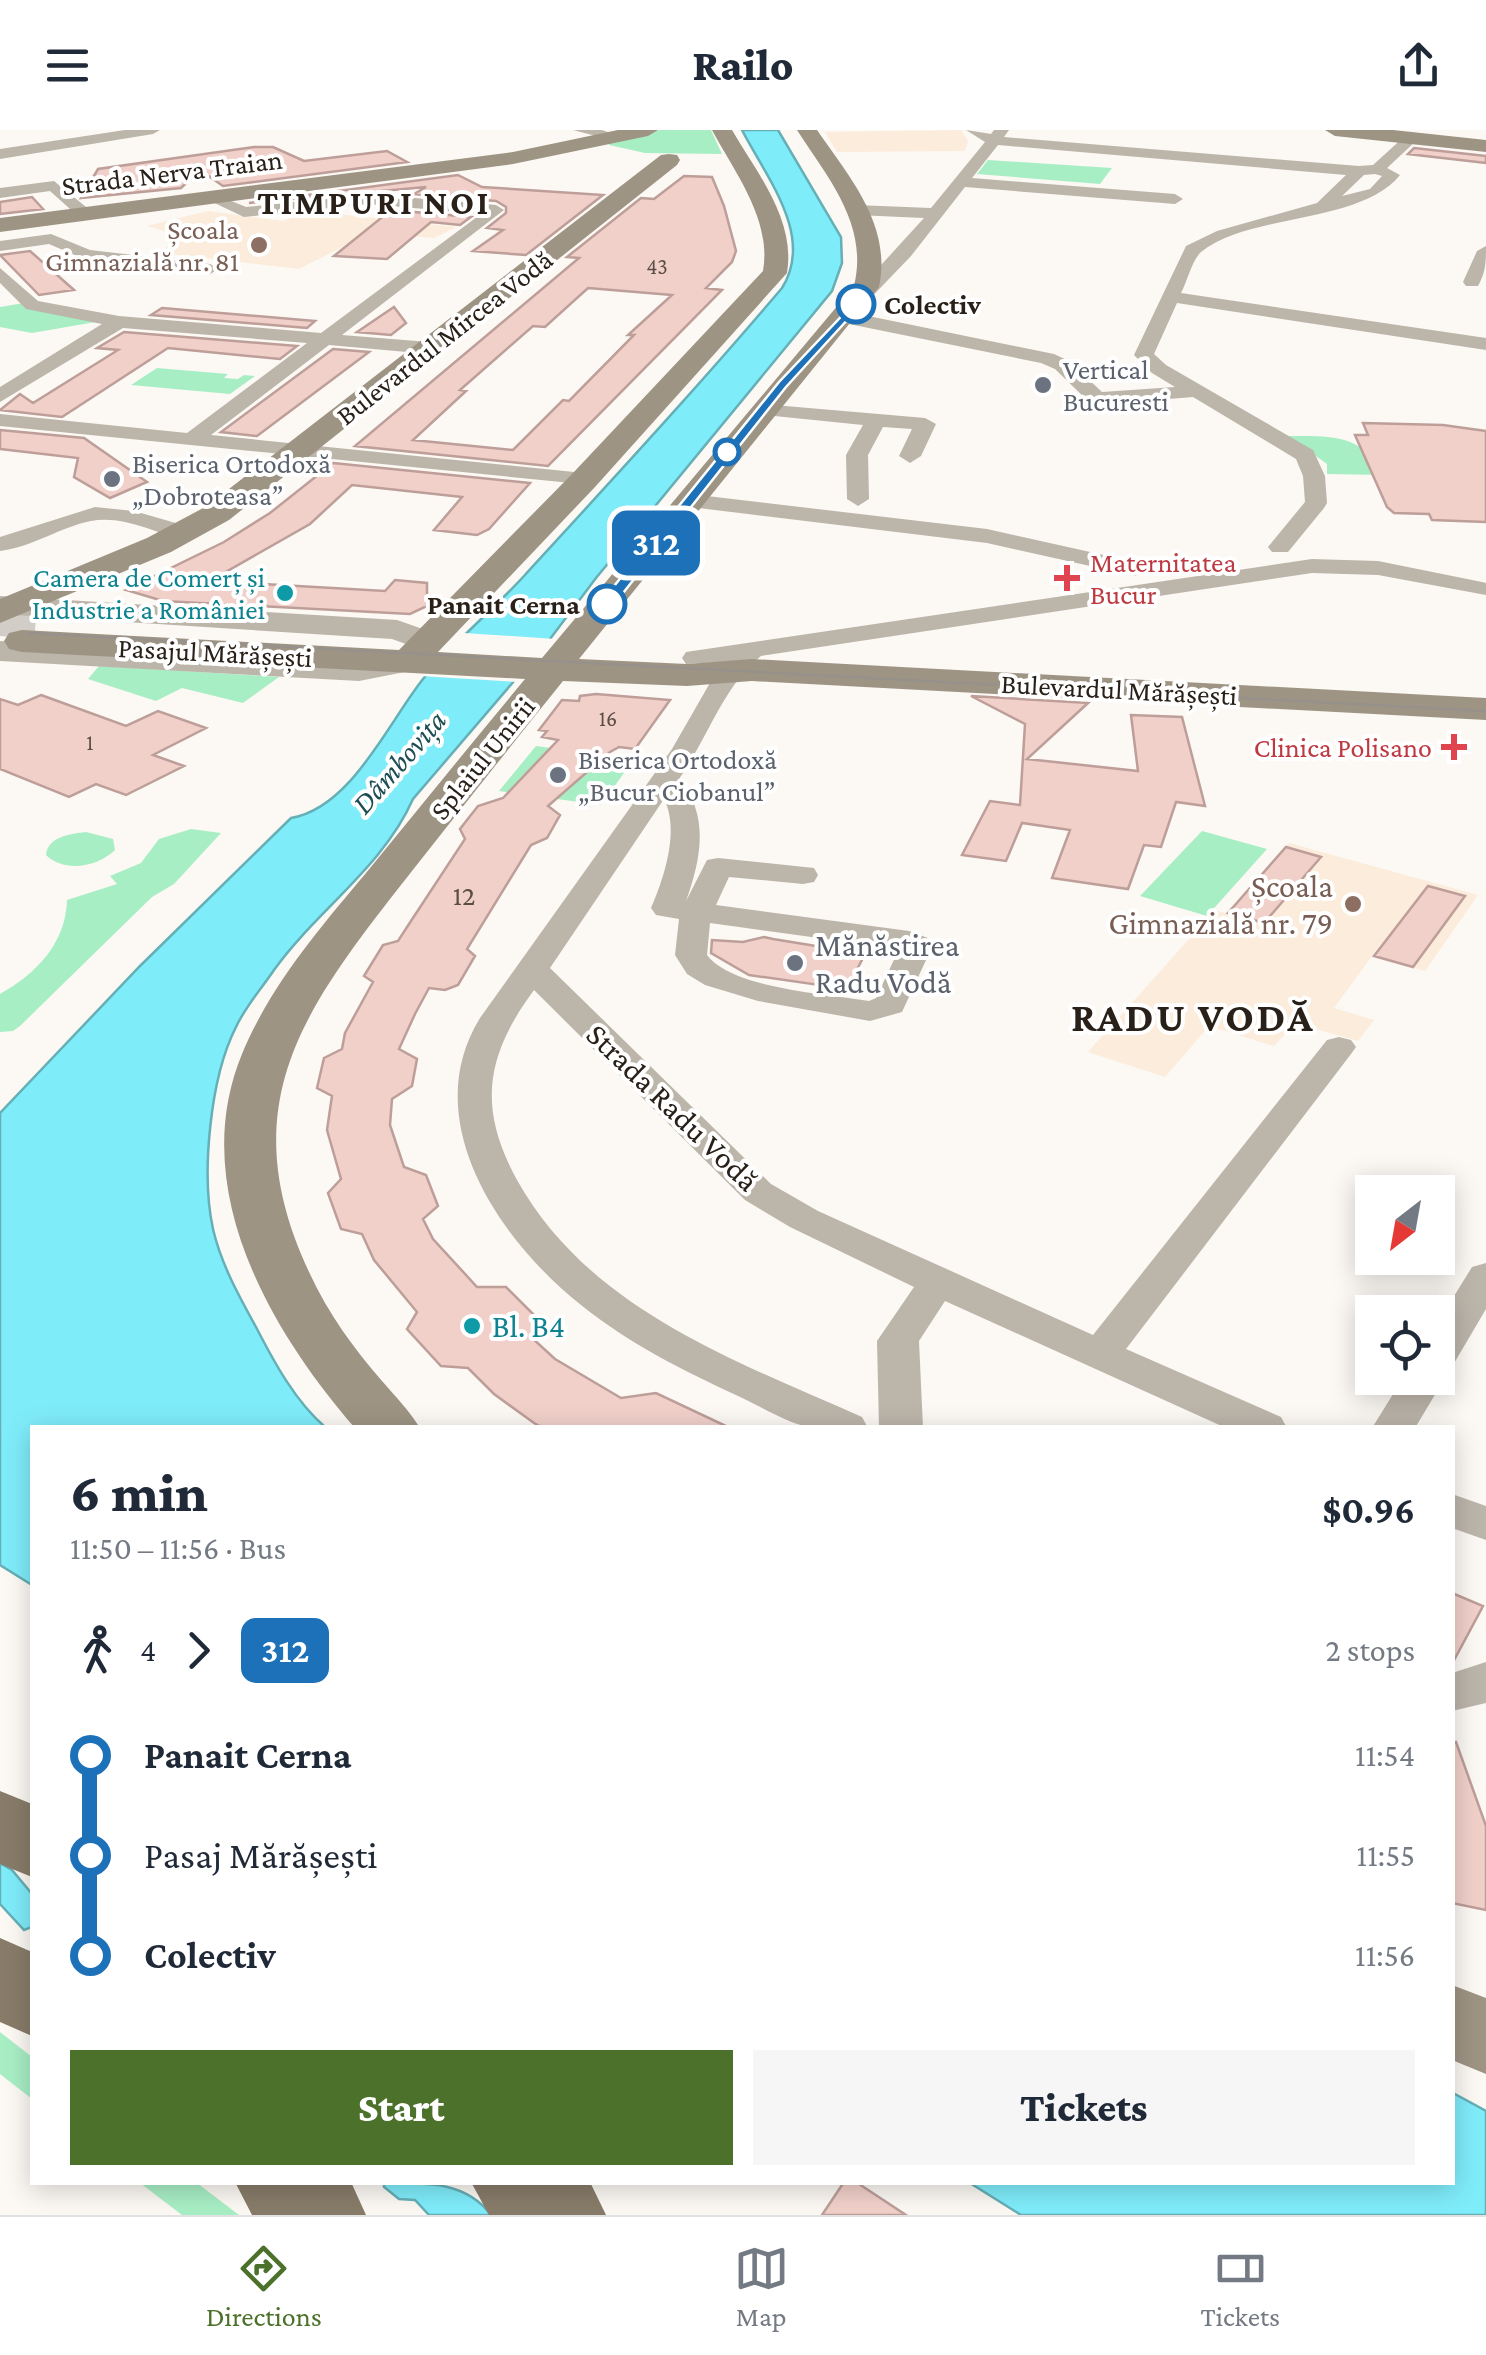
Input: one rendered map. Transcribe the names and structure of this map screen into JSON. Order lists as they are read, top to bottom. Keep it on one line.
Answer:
{"streets":{"main road":["Strada Nerva Traian","Bulevardul Mircea Vodă","Pasajul Mărășești","Bulevardul Mărășești","Splaiul Unirii"],"street":["Strada Radu Vodă"]},"crossings":[["Bulevardul Mircea Vodă","Pasajul Mărășești"],["Pasajul Mărășești","Bulevardul Mărășești"],["Pasajul Mărășești","Splaiul Unirii"],["Bulevardul Mărășești","Splaiul Unirii"]],"districts":["TIMPURI NOI","RADU VODĂ"],"water":["Dâmbovița"],"places":{"other":["Școala Gimnazială nr. 81","Colectiv","Vertical Bucuresti","Biserica Ortodoxă „Dobroteasa”","Camera de Comerț și Industrie a României","Panait Cerna","Biserica Ortodoxă „Bucur Ciobanul”","Școala Gimnazială nr. 79","Mănăstirea Radu Vodă","Bl. B4"],"health":["Maternitatea Bucur","Clinica Polisano"]},"lines":["bus line 312"],"house_numbers":["43","16","1","12"],"north":"bottom left","page":{"header":"Railo","on_map":"312","heading":["6 min","11:50 – 11:56 · Bus","$0.96"],"legs":["4","312","2 stops"],"list":[{"name":"Panait Cerna","value":"11:54"},{"name":"Pasaj Mărășești","value":"11:55"},{"name":"Colectiv","value":"11:56"}],"buttons":["Start","Tickets"],"tabs":["Directions","Map","Tickets"]}}
